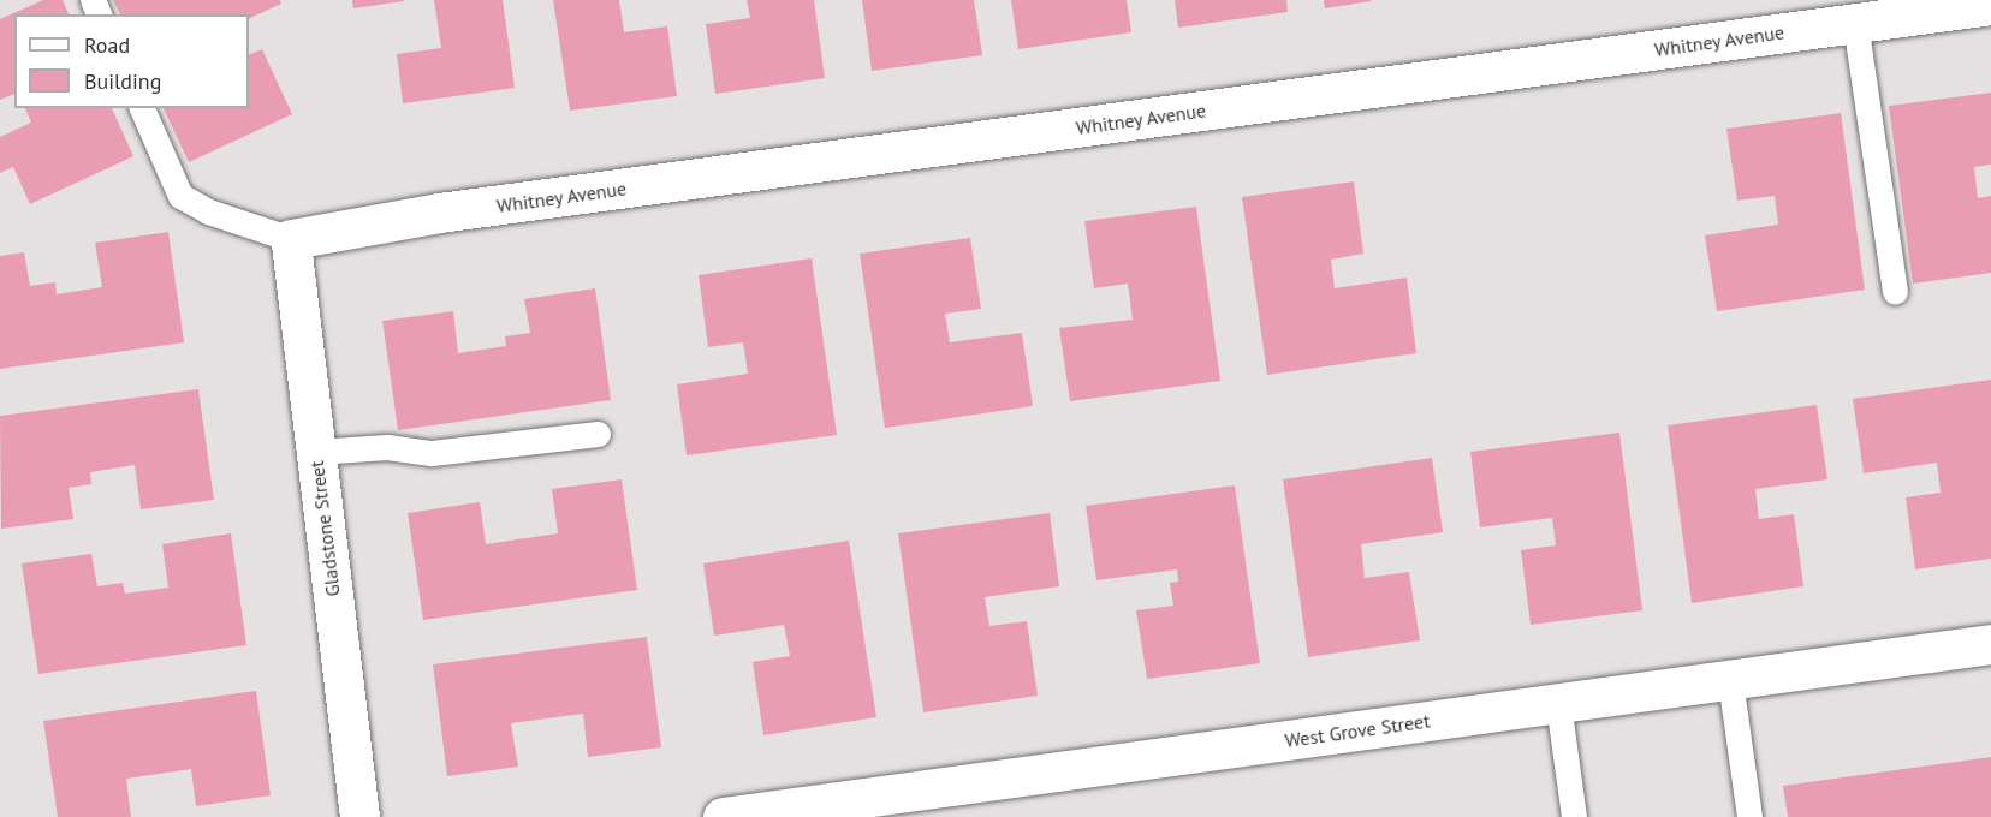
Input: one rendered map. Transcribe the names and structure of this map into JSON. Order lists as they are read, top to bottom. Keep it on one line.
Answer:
{"streets":{"street":["Whitney Avenue","Gladstone Street","West Grove Street"]},"crossings":[["Whitney Avenue","Gladstone Street"]],"legend":["Road","Building"]}
